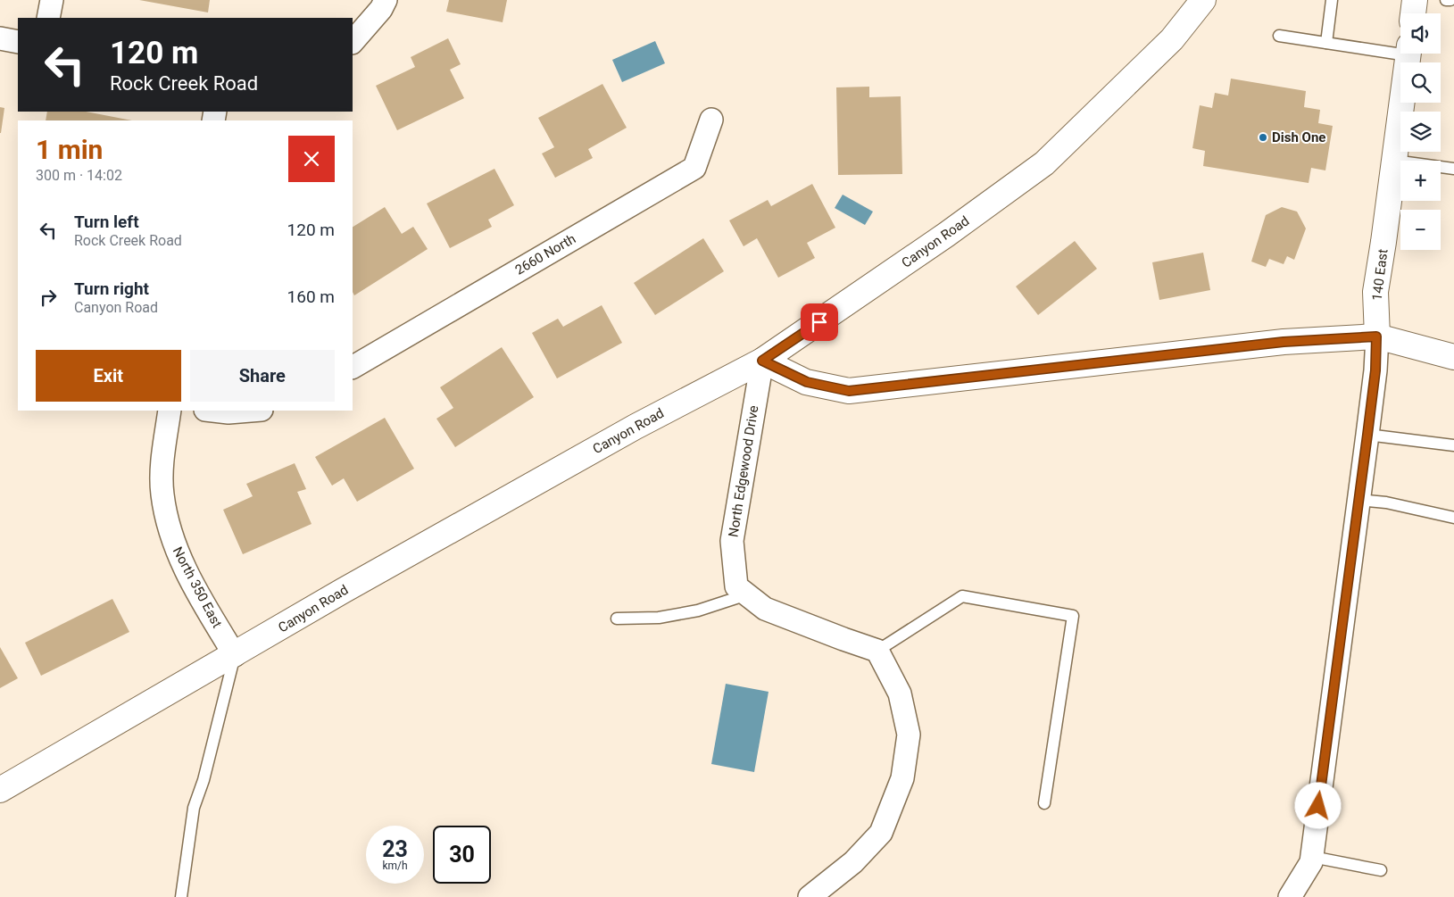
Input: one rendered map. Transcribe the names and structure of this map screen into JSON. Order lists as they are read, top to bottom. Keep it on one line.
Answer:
{"streets":{"main road":["Canyon Road","140 East"],"street":["2660 North","North Edgewood Drive","North 350 East"]},"crossings":[["Canyon Road","North Edgewood Drive"],["Canyon Road","North 350 East"]],"places":["Dish One"],"page":{"map_buttons":["+","−"],"turn":["120 m","Rock Creek Road"],"heading":["1 min","300 m · 14:02"],"list":[{"name":"Turn left","note":"Rock Creek Road","value":"120 m"},{"name":"Turn right","note":"Canyon Road","value":"160 m"}],"buttons":["Exit","Share"],"speed":"23 km/h","limit":"30"}}
